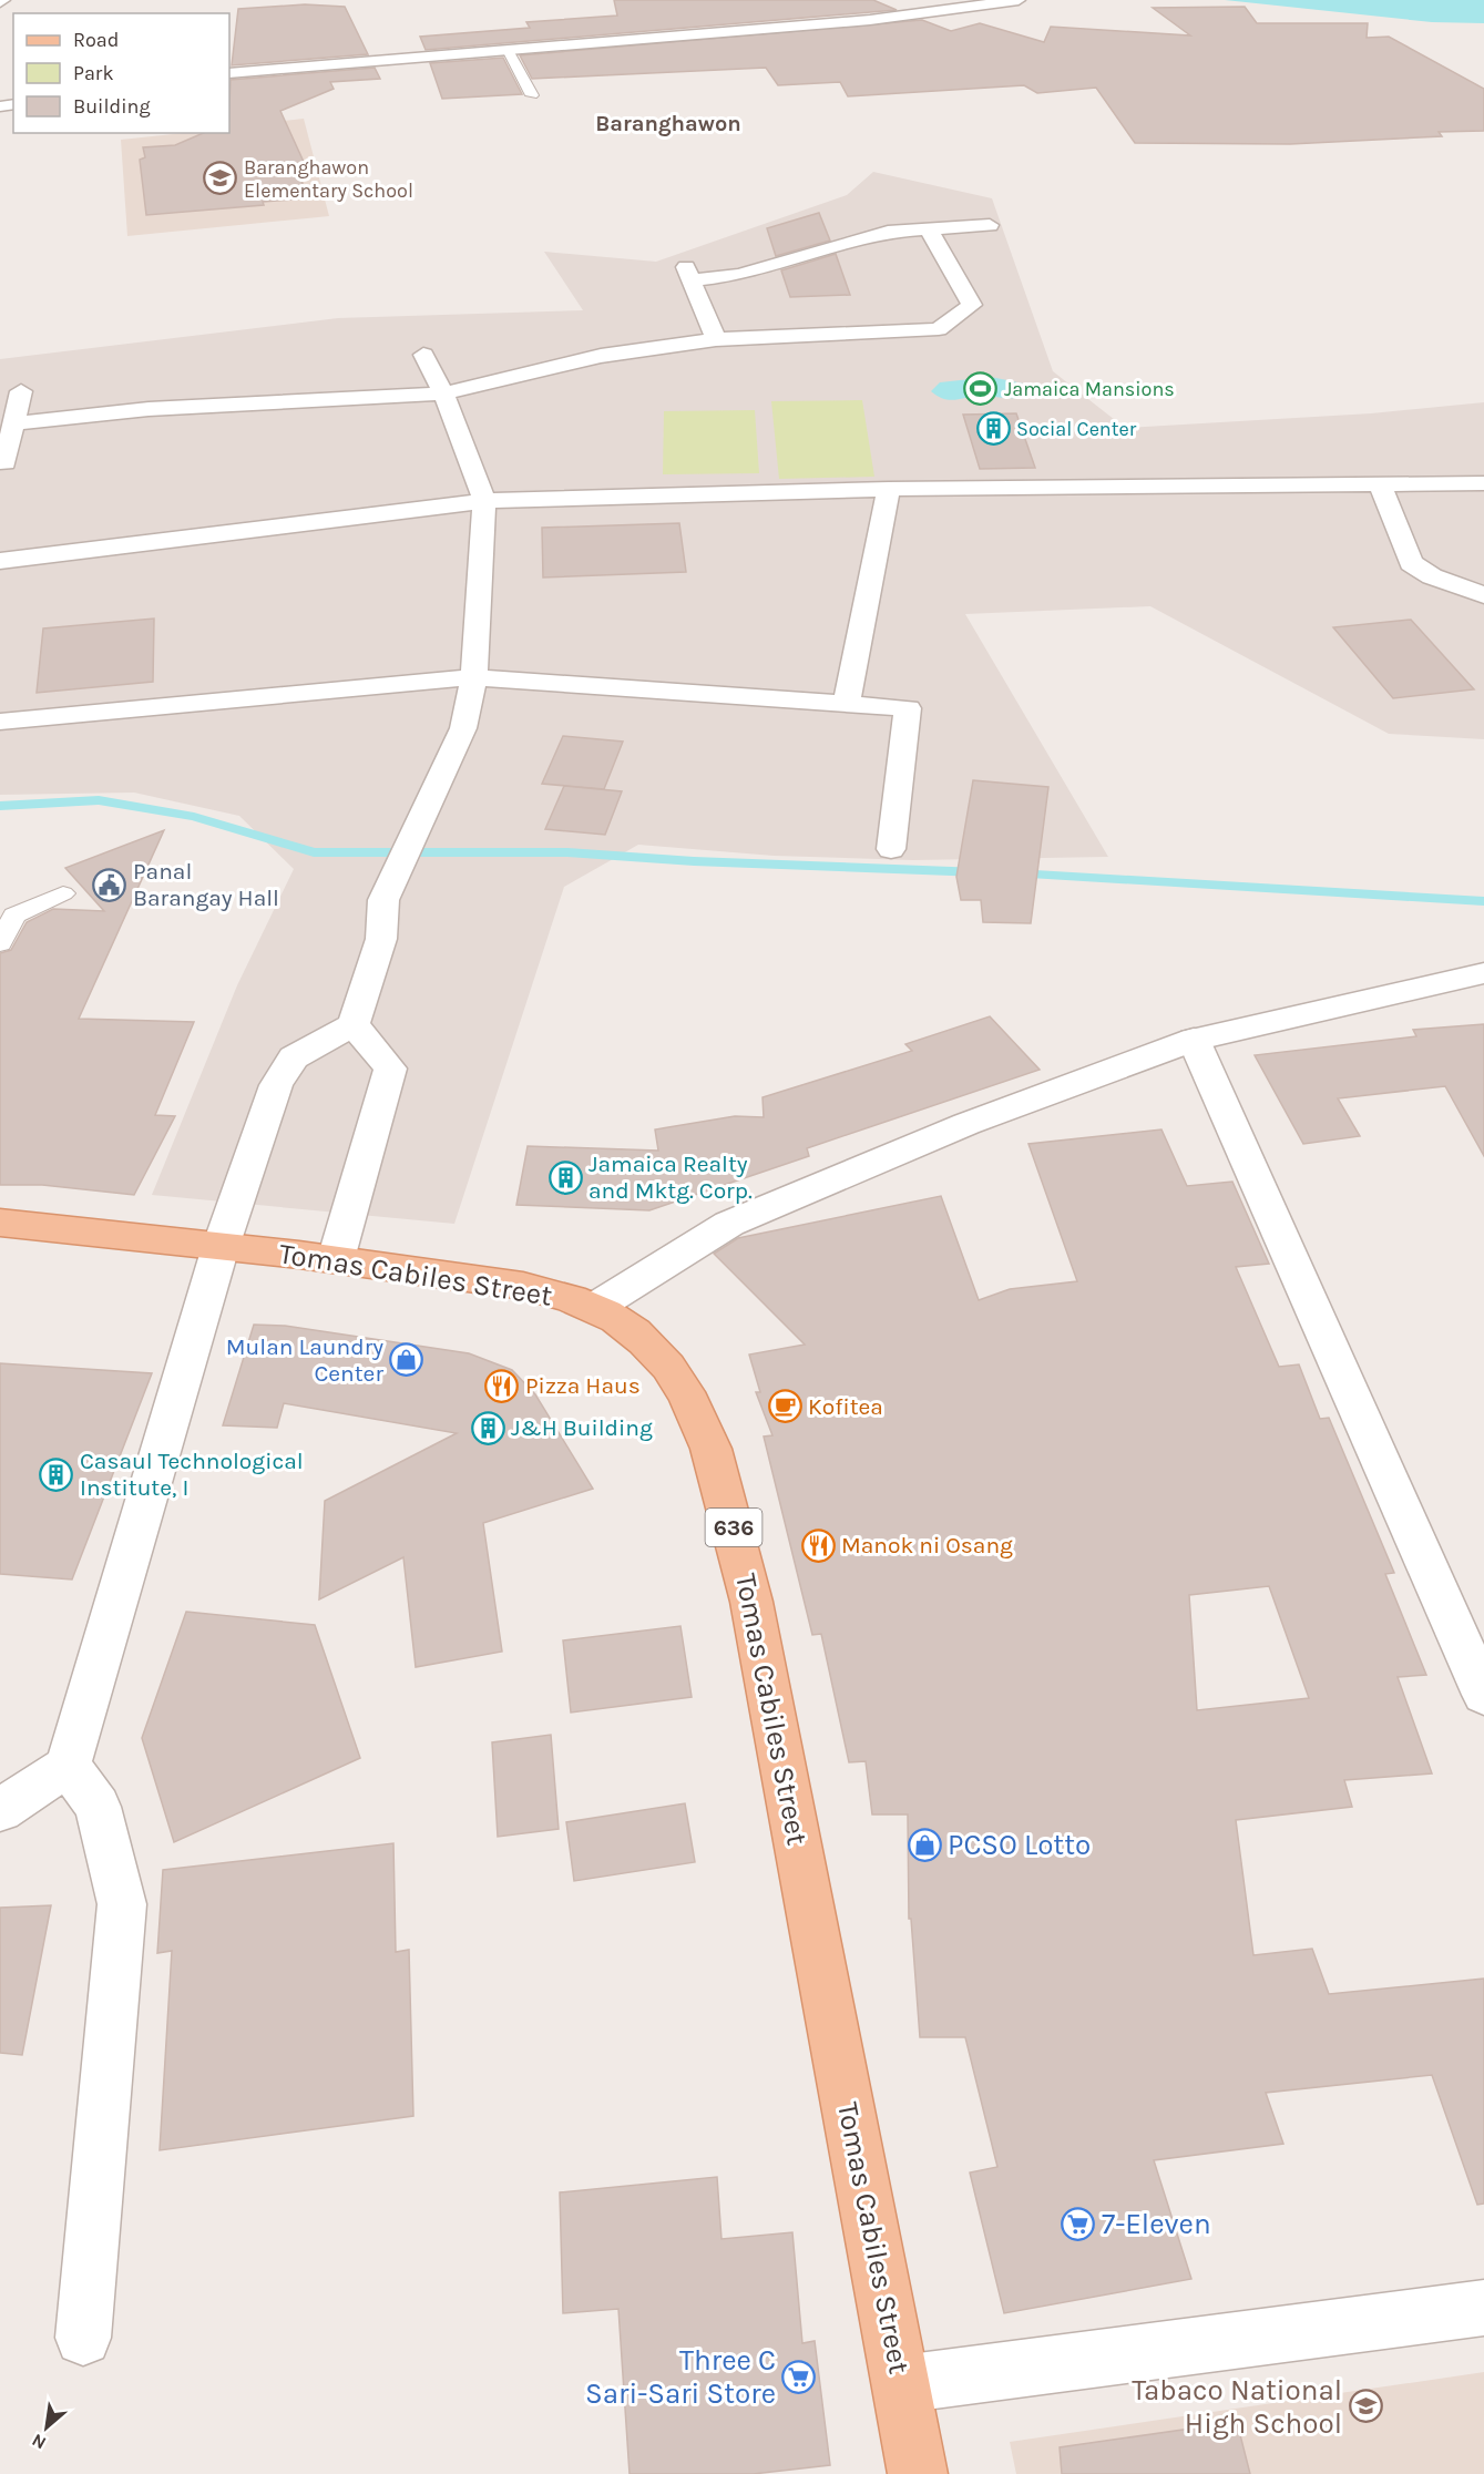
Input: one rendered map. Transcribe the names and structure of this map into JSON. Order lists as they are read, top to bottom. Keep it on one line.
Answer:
{"streets":{"main road":["Tomas Cabiles Street","636"]},"districts":["Baranghawon"],"places":{"school or university":["Baranghawon Elementary School","Tabaco National High School"],"sports":["Jamaica Mansions"],"building":["Social Center","Jamaica Realty and Mktg. Corp.","J&H Building","Casaul Technological Institute, I"],"public building":["Panal Barangay Hall"],"shop":["Mulan Laundry Center","PCSO Lotto"],"restaurant":["Pizza Haus","Manok ni Osang"],"cafe":["Kofitea"],"supermarket":["7-Eleven","Three C Sari-Sari Store"]},"legend":["Road","Park","Building"],"north":"bottom left"}
